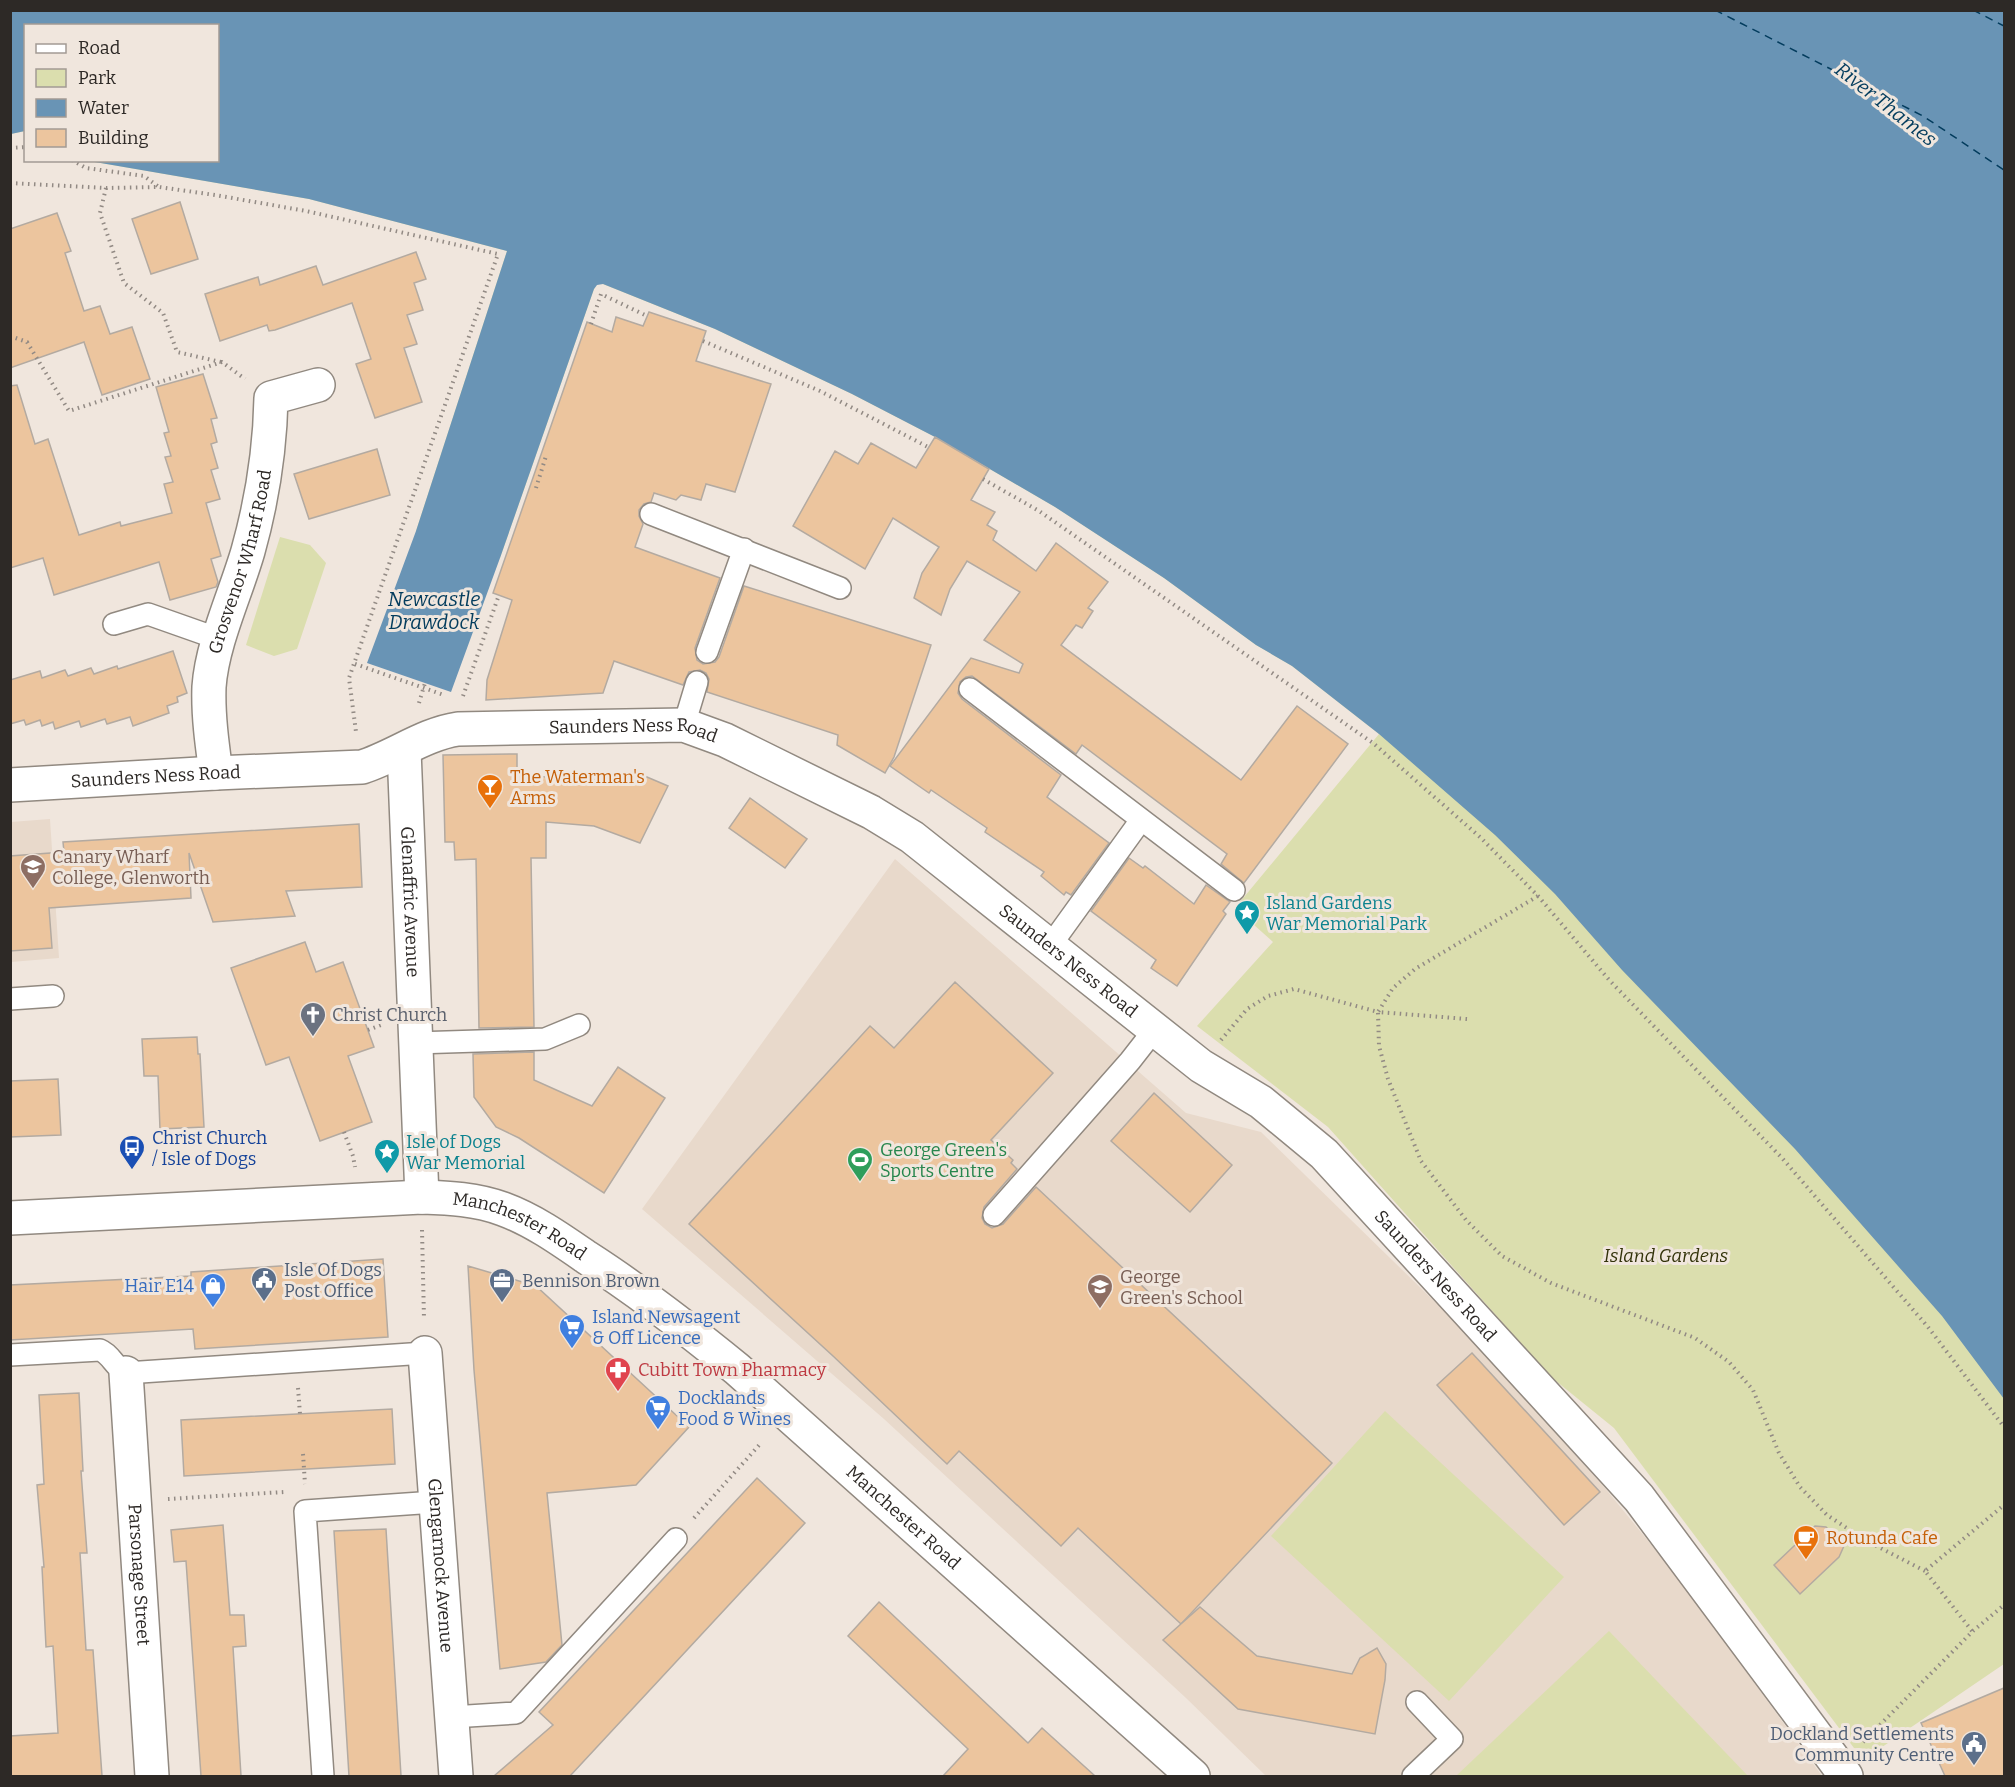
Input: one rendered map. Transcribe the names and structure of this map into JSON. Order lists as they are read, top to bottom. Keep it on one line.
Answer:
{"streets":{"street":["Grosvenor Wharf Road","Saunders Ness Road","Glenaffric Avenue","Manchester Road","Glengarnock Avenue","Parsonage Street"]},"crossings":[["Grosvenor Wharf Road","Saunders Ness Road"],["Saunders Ness Road","Glenaffric Avenue"],["Glenaffric Avenue","Manchester Road"]],"water":["River Thames","Newcastle Drawdock"],"parks":["Island Gardens"],"places":{"bar":["The Waterman's Arms"],"school or university":["Canary Wharf College, Glenworth","George Green's School"],"place":["Island Gardens War Memorial Park","Isle of Dogs War Memorial"],"church":["Christ Church"],"bus stop":["Christ Church / Isle of Dogs"],"sports":["George Green's Sports Centre"],"public building":["Isle Of Dogs Post Office","Dockland Settlements Community Centre"],"office":["Bennison Brown"],"shop":["Hair E14"],"supermarket":["Island Newsagent & Off Licence","Docklands Food & Wines"],"pharmacy":["Cubitt Town Pharmacy"],"cafe":["Rotunda Cafe"]},"legend":["Road","Park","Water","Building"]}
